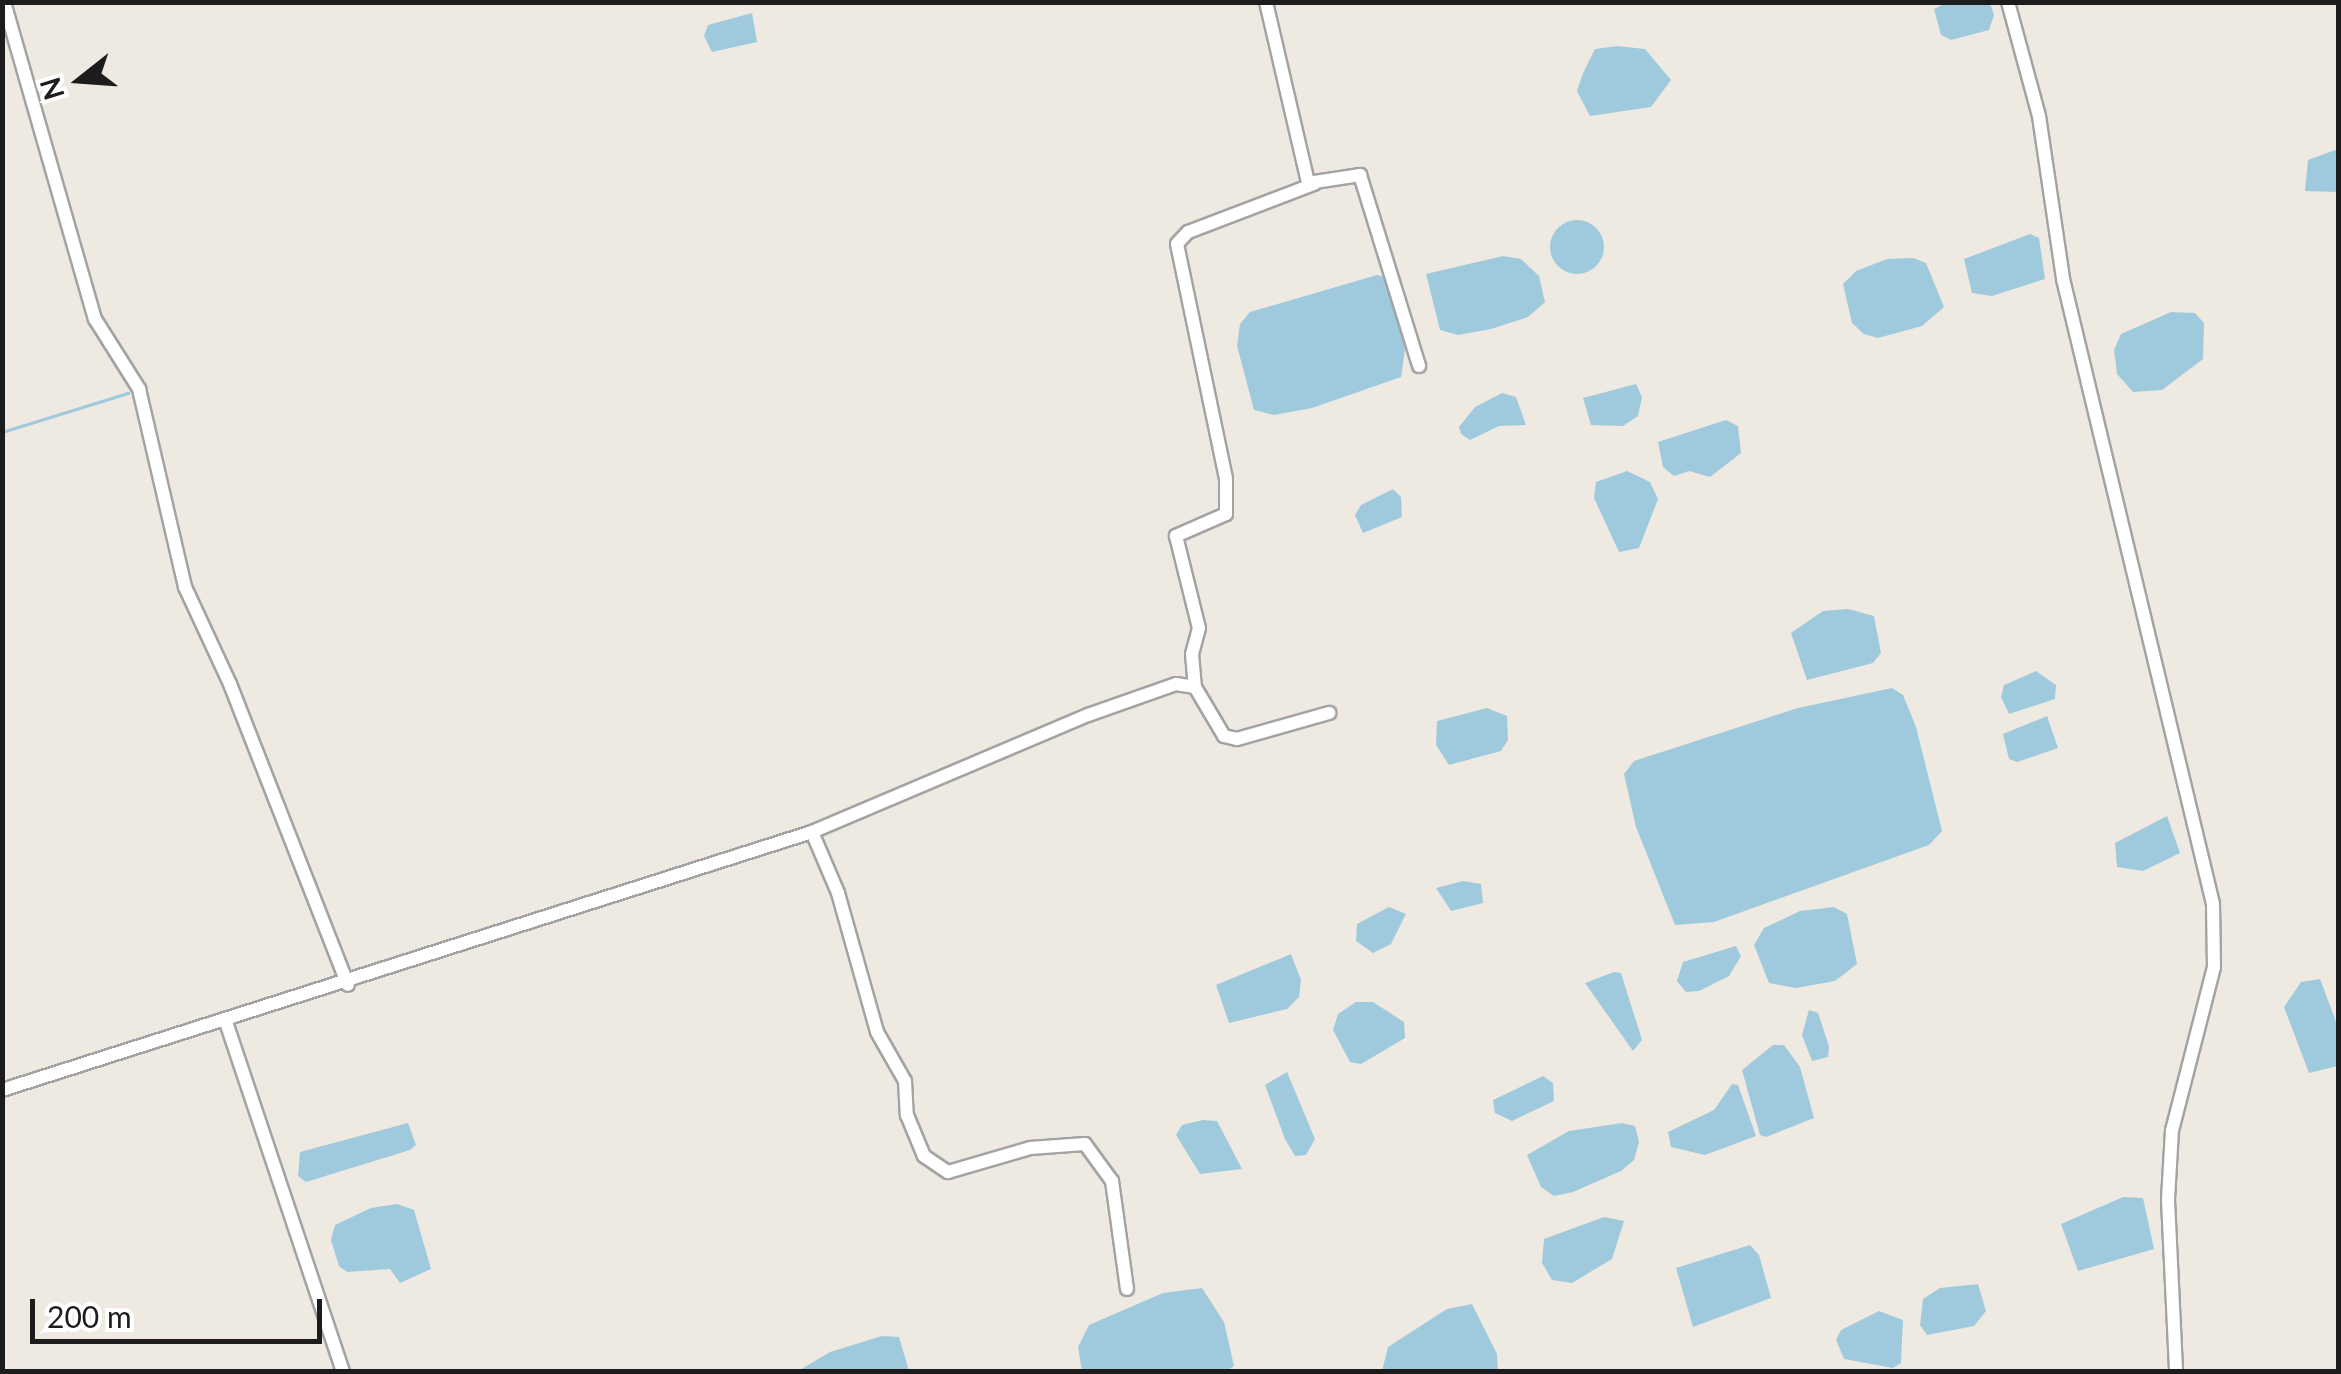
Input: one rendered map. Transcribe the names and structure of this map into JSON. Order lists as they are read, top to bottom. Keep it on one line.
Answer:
{"scale_bar":"200 m","north":"left"}
